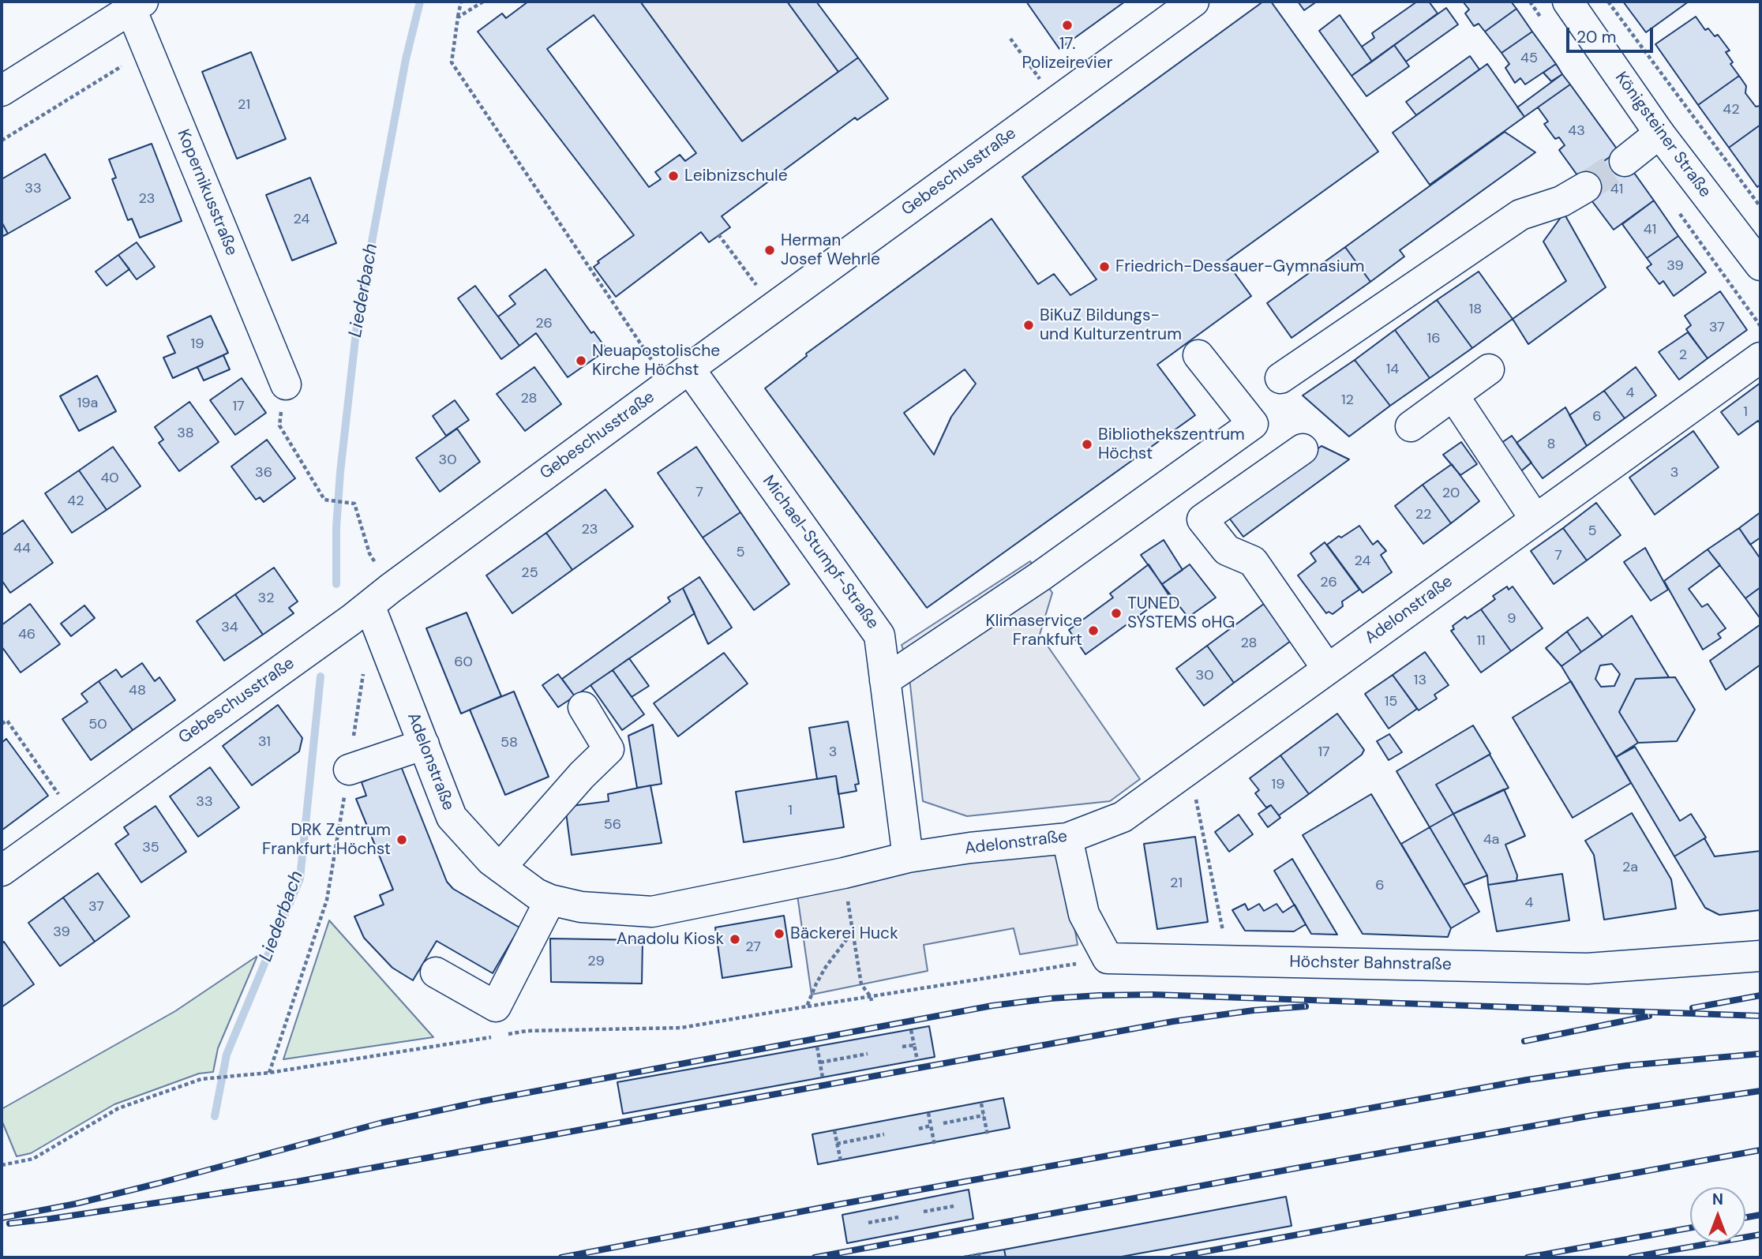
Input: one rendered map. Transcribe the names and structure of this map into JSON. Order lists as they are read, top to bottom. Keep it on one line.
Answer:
{"streets":{"street":["Königsteiner Straße","Gebeschusstraße","Kopernikusstraße","Michael-Stumpf-Straße","Adelonstraße","Höchster Bahnstraße"]},"crossings":[["Gebeschusstraße","Michael-Stumpf-Straße"],["Gebeschusstraße","Adelonstraße"],["Michael-Stumpf-Straße","Adelonstraße"]],"water":["Liederbach"],"places":["17. Polizeirevier","Leibnizschule","Herman Josef Wehrle","Friedrich-Dessauer-Gymnasium","BiKuZ Bildungs- und Kulturzentrum","Neuapostolische Kirche Höchst","Bibliothekszentrum Höchst","TUNED SYSTEMS oHG","Klimaservice Frankfurt","DRK Zentrum Frankfurt Höchst","Bäckerei Huck","Anadolu Kiosk"],"house_numbers":["45","21","42","43","33","41","23","24","41","39","18","26","37","16","19","2","14","4","28","12","19a","17","1","6","38","8","30","36","3","40","7","20","42","22","23","5","44","5","7","24","25","26","32","9","34","46","11","28","60","30","13","48","15","50","31","58","3","17","19","33","1","56","4a","35","2a","21","6","4","37","39","27","29"],"scale_bar":"20 m","north":"top"}
